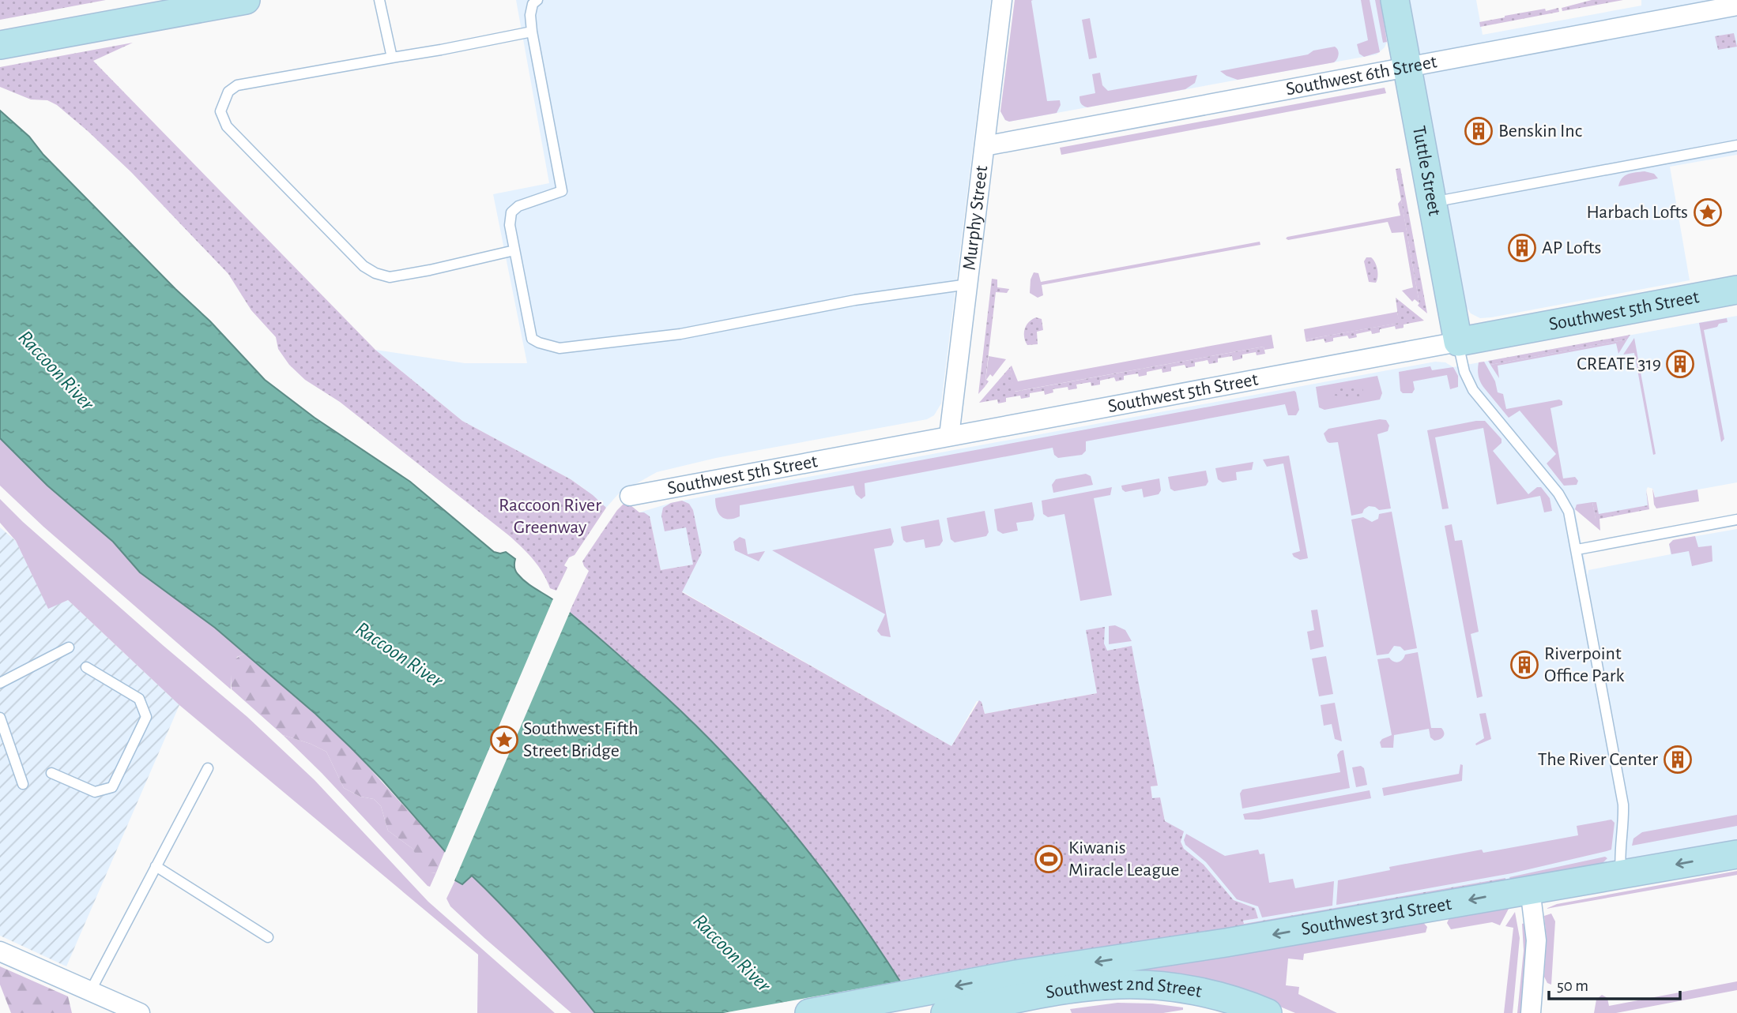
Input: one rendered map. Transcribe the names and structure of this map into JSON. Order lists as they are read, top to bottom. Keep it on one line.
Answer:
{"streets":{"main road":["Tuttle Street","Southwest 5th Street","Southwest 3rd Street","Southwest 2nd Street"],"street":["Southwest 6th Street","Murphy Street"]},"crossings":[["Southwest 6th Street","Tuttle Street"],["Southwest 6th Street","Murphy Street"],["Tuttle Street","Southwest 5th Street"],["Murphy Street","Southwest 5th Street"],["Southwest 3rd Street","Southwest 2nd Street"]],"one_way":["Southwest 3rd Street"],"water":["Raccoon River"],"parks":["Raccoon River Greenway"],"places":{"building":["Benskin Inc","AP Lofts","CREATE 319","Riverpoint Office Park","The River Center"],"place":["Harbach Lofts","Southwest Fifth Street Bridge"],"sports":["Kiwanis Miracle League"]},"scale_bar":"50 m"}
